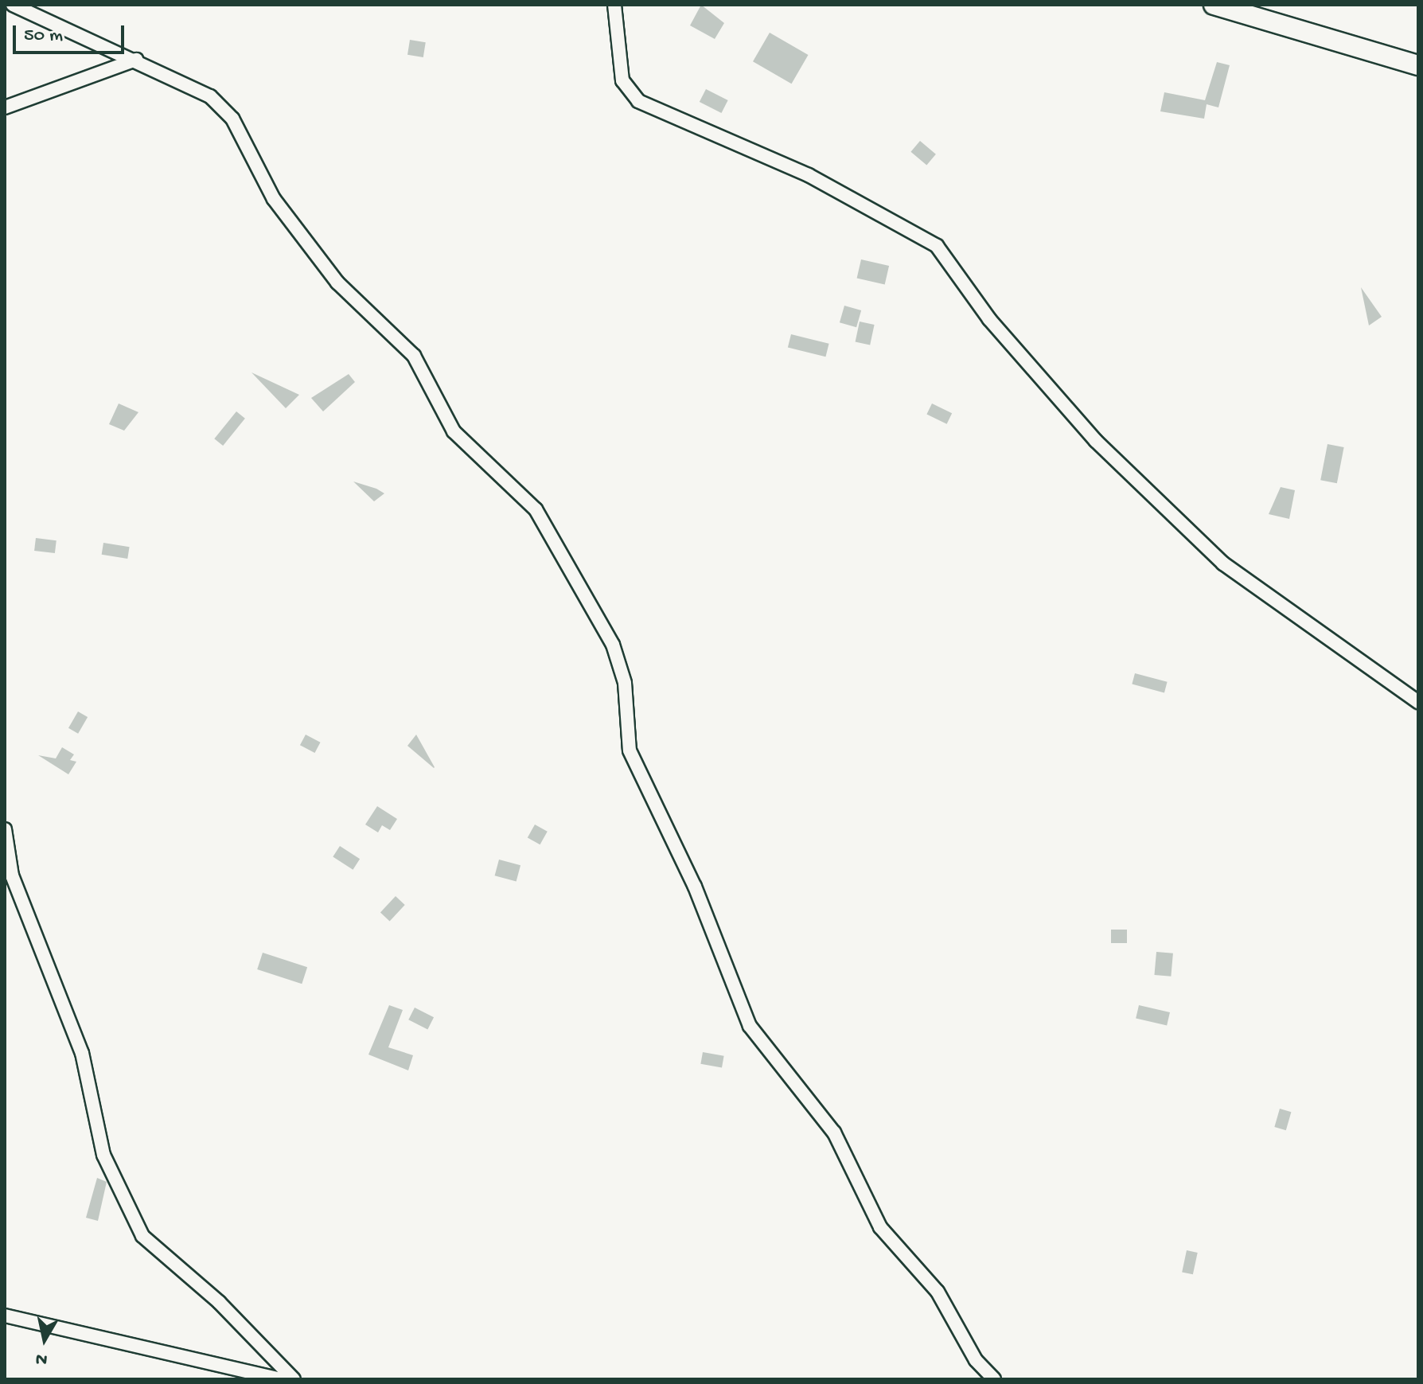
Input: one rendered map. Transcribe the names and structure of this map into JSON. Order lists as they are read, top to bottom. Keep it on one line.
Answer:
{"scale_bar":"50 m","north":"bottom"}
